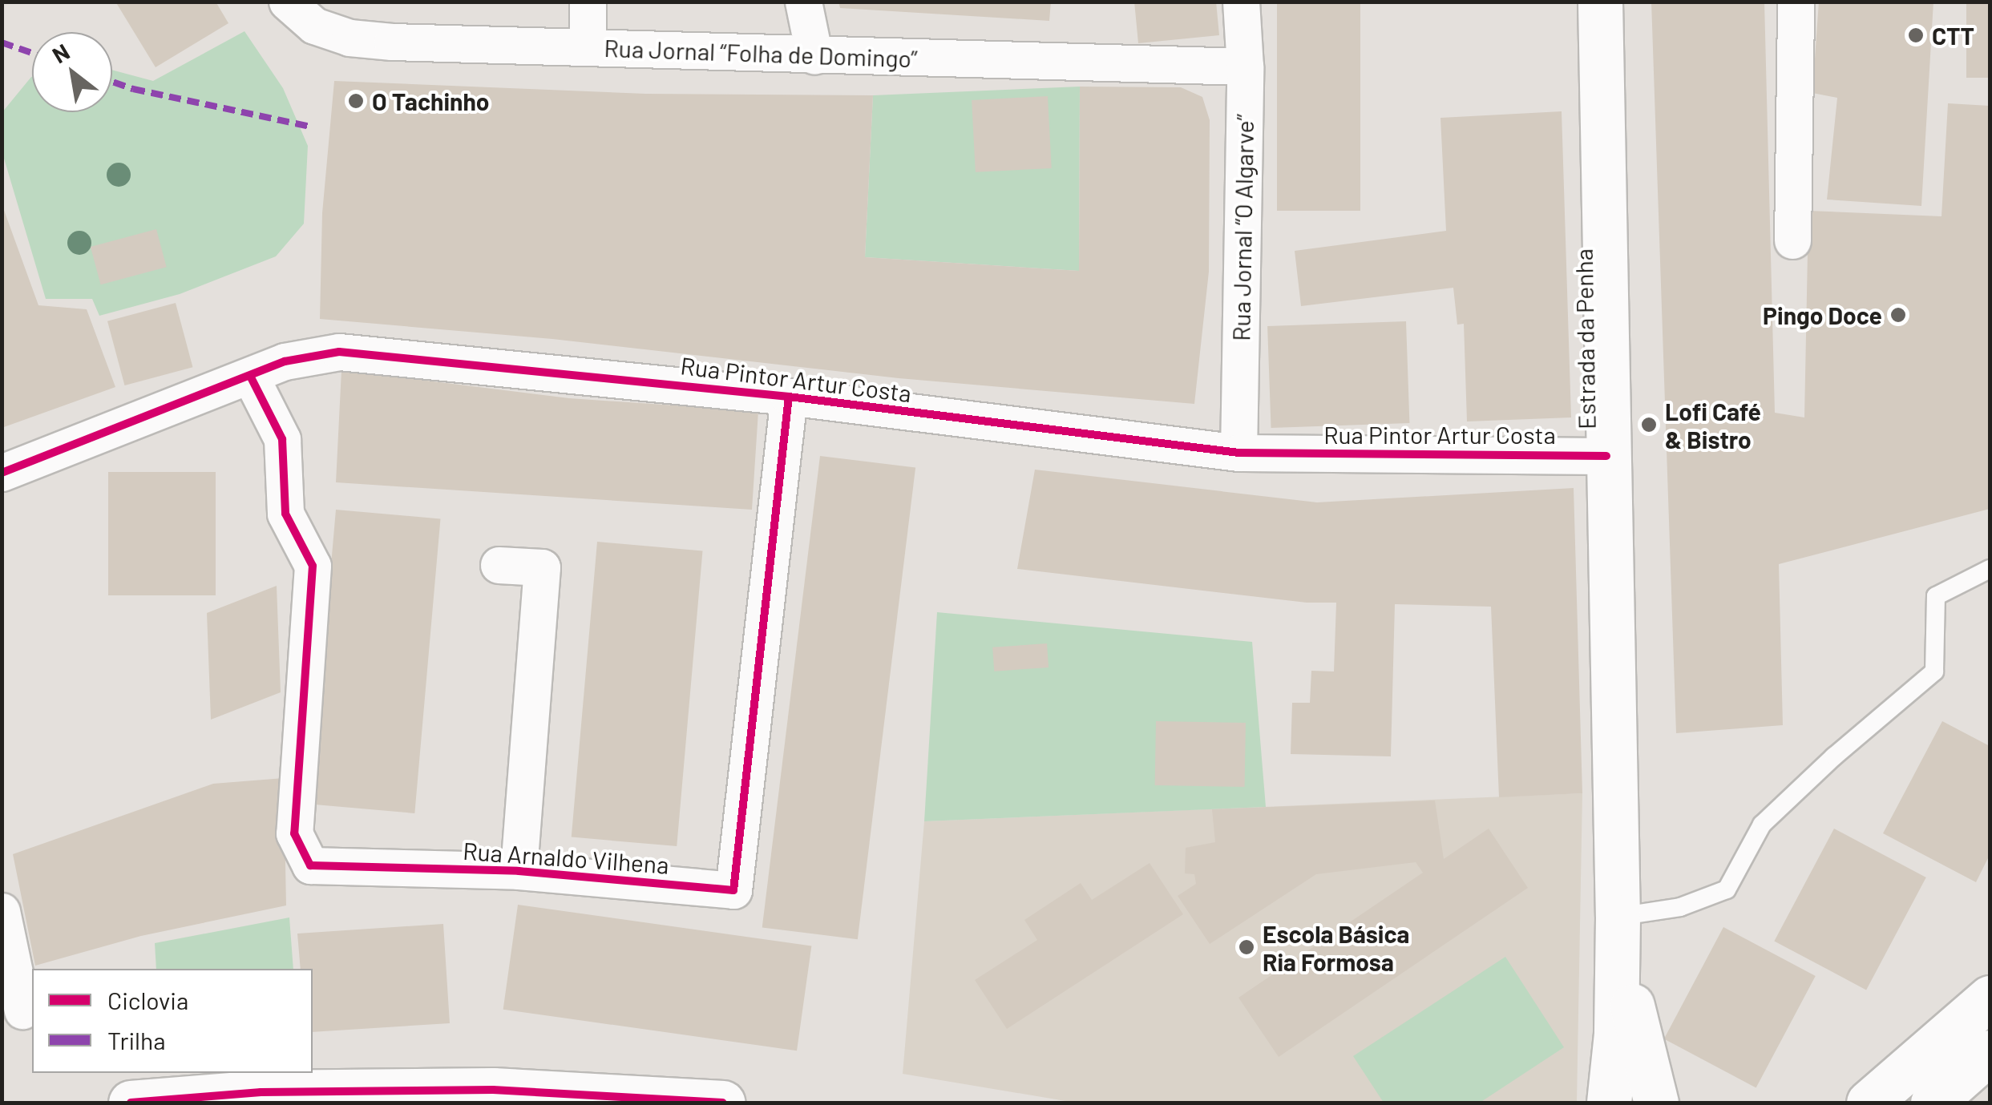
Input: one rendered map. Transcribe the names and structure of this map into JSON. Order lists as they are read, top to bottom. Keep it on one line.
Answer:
{"streets":{"street":["Rua Jornal “Folha de Domingo”","Rua Jornal “O Algarve”","Estrada da Penha","Rua Pintor Artur Costa","Rua Arnaldo Vilhena"]},"crossings":[["Rua Jornal “Folha de Domingo”","Rua Jornal “O Algarve”"],["Rua Jornal “O Algarve”","Rua Pintor Artur Costa"],["Estrada da Penha","Rua Pintor Artur Costa"],["Rua Pintor Artur Costa","Rua Arnaldo Vilhena"]],"places":["CTT","O Tachinho","Pingo Doce","Lofi Café & Bistro","Escola Básica Ria Formosa"],"legend":["Ciclovia","Trilha"],"north":"top left"}
